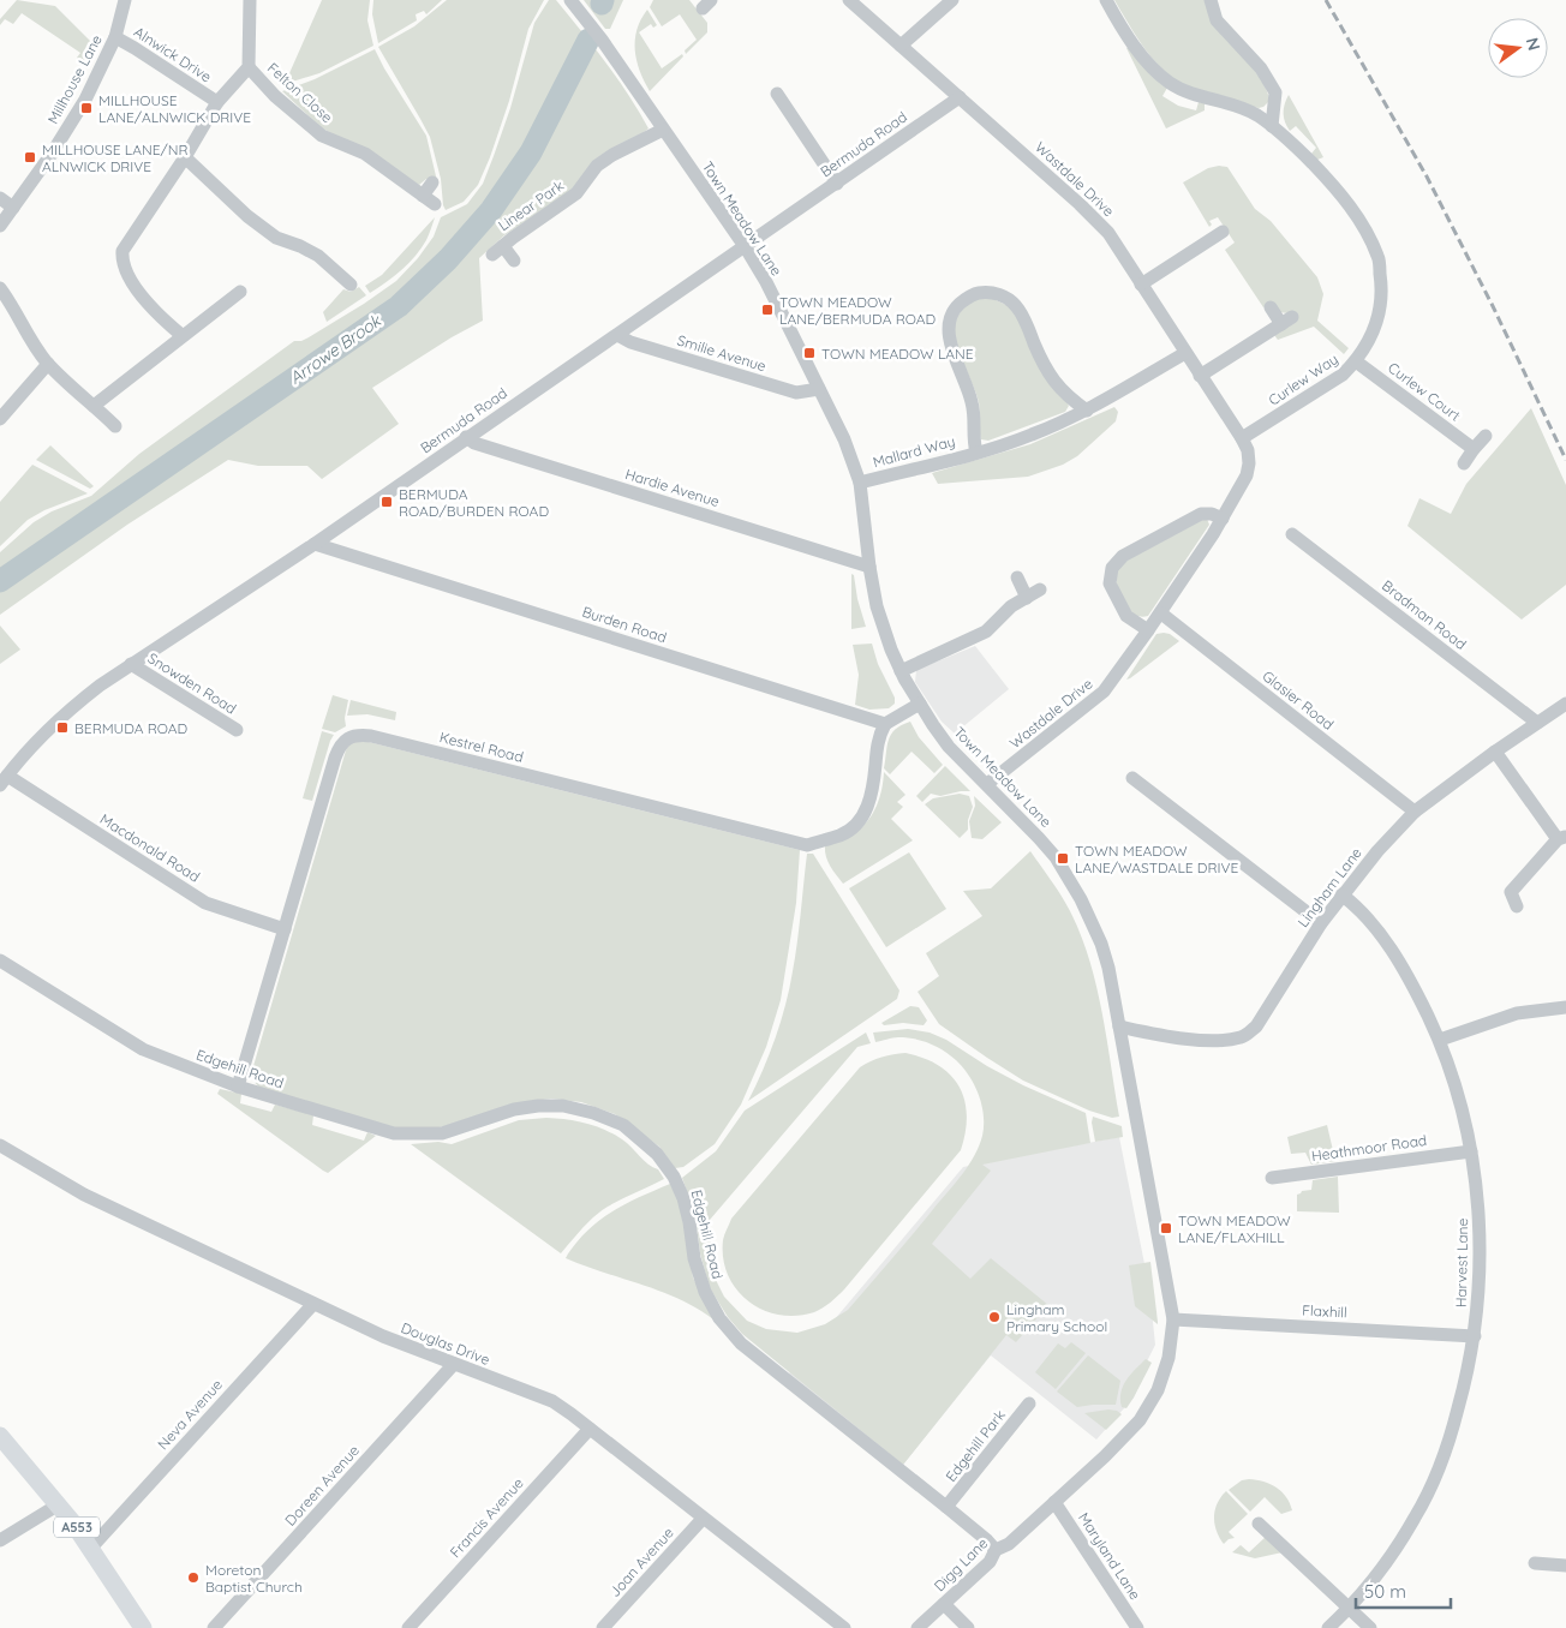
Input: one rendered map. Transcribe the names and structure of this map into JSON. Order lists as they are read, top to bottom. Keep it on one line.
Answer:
{"streets":{"main road":["A553"],"street":["Alnwick Drive","Millhouse Lane","Felton Close","Bermuda Road","Wastdale Drive","Linear Park","Town Meadow Lane","Smilie Avenue","Curlew Way","Curlew Court","Mallard Way","Hardie Avenue","Bradman Road","Burden Road","Snowden Road","Glasier Road","Kestrel Road","Macdonald Road","Lingham Lane","Edgehill Road","Heathmoor Road","Harvest Lane","Flaxhill","Douglas Drive","Neva Avenue","Edgehill Park","Doreen Avenue","Francis Avenue","Maryland Lane","Joan Avenue","Digg Lane"]},"crossings":[["Alnwick Drive","Millhouse Lane"],["Bermuda Road","Wastdale Drive"],["Bermuda Road","Town Meadow Lane"],["Bermuda Road","Smilie Avenue"],["Bermuda Road","Hardie Avenue"],["Bermuda Road","Burden Road"],["Bermuda Road","Snowden Road"],["Bermuda Road","Macdonald Road"],["Wastdale Drive","Town Meadow Lane"],["Wastdale Drive","Curlew Way"],["Wastdale Drive","Mallard Way"],["Wastdale Drive","Glasier Road"],["Linear Park","Town Meadow Lane"],["Town Meadow Lane","Smilie Avenue"],["Town Meadow Lane","Mallard Way"],["Town Meadow Lane","Hardie Avenue"],["Town Meadow Lane","Lingham Lane"],["Town Meadow Lane","Flaxhill"],["Town Meadow Lane","Maryland Lane"],["Town Meadow Lane","Digg Lane"],["Curlew Way","Curlew Court"],["Bradman Road","Lingham Lane"],["Burden Road","Kestrel Road"],["Glasier Road","Lingham Lane"],["Kestrel Road","Macdonald Road"],["Kestrel Road","Edgehill Road"],["Lingham Lane","Harvest Lane"],["Edgehill Road","Edgehill Park"],["Edgehill Road","Digg Lane"],["Heathmoor Road","Harvest Lane"],["Harvest Lane","Flaxhill"],["Douglas Drive","Neva Avenue"],["Douglas Drive","Doreen Avenue"],["Douglas Drive","Francis Avenue"],["Douglas Drive","Joan Avenue"],["Neva Avenue","A553"],["Maryland Lane","Digg Lane"]],"water":["Arrowe Brook"],"places":{"transit":["MILLHOUSE LANE/ALNWICK DRIVE","MILLHOUSE LANE/NR ALNWICK DRIVE","TOWN MEADOW LANE/BERMUDA ROAD","TOWN MEADOW LANE","BERMUDA ROAD/BURDEN ROAD","BERMUDA ROAD","TOWN MEADOW LANE/WASTDALE DRIVE","TOWN MEADOW LANE/FLAXHILL"],"other":["Lingham Primary School","Moreton Baptist Church"]},"scale_bar":"50 m","north":"right"}
